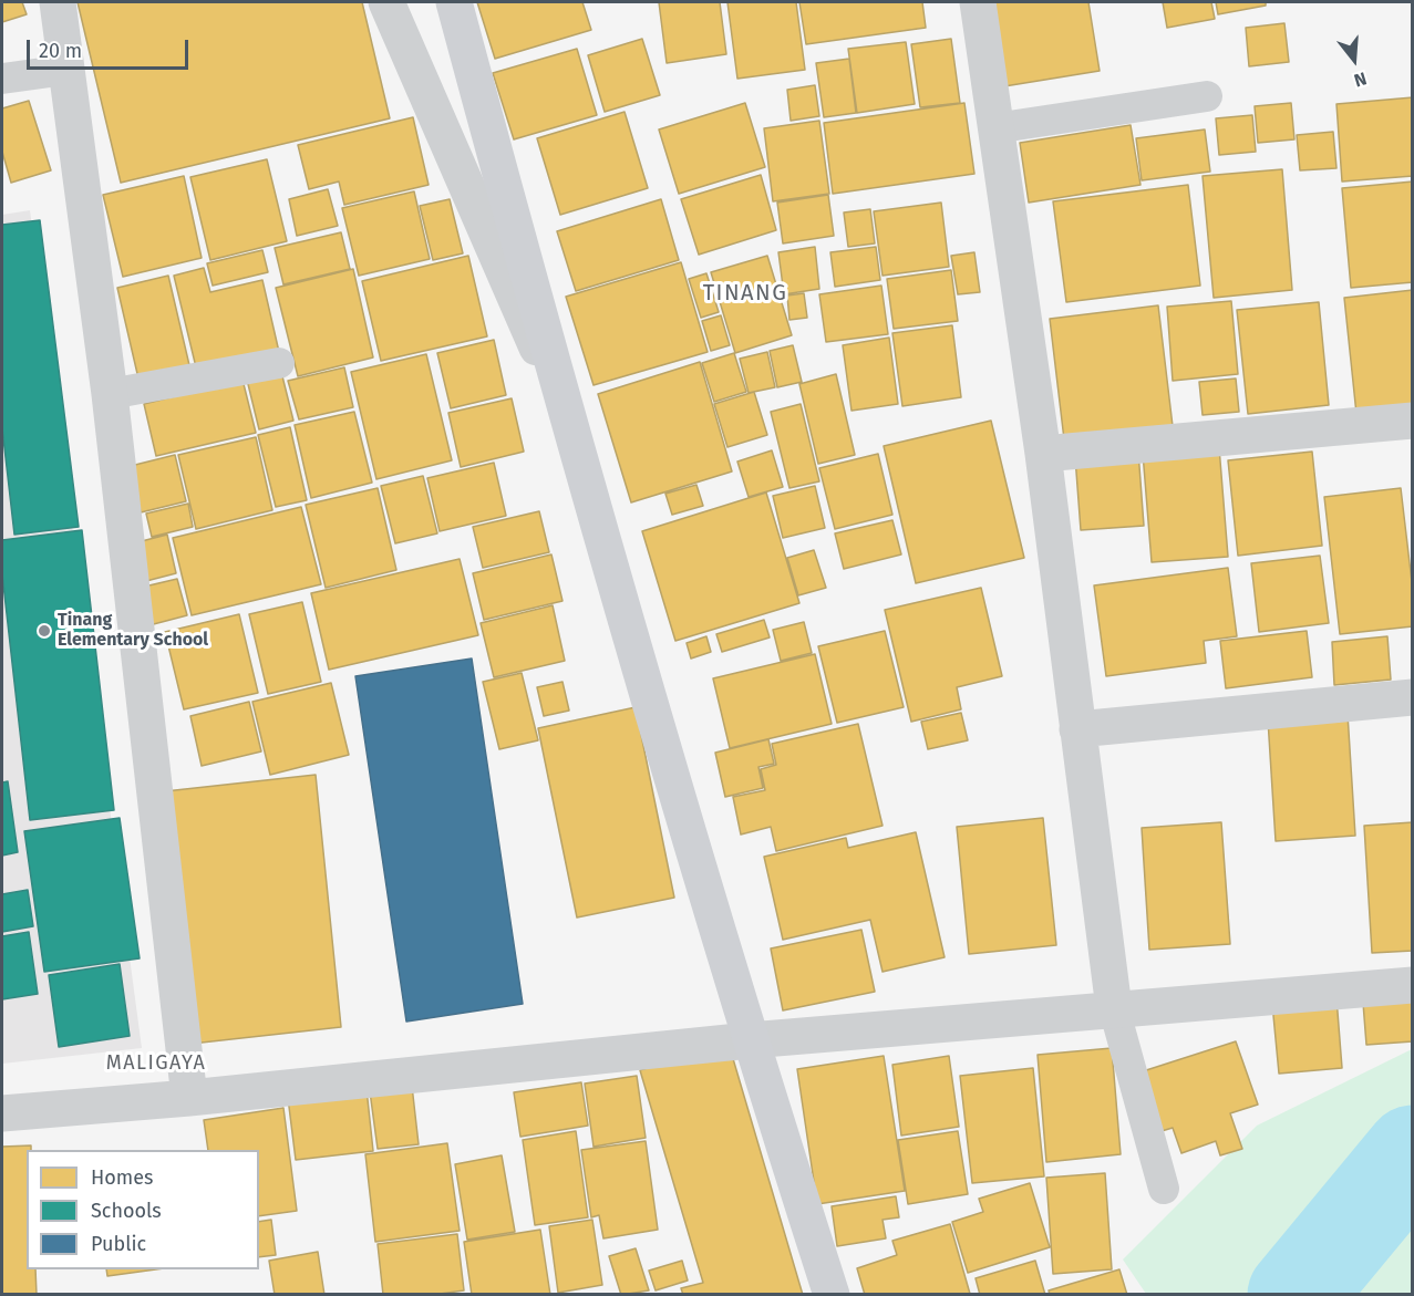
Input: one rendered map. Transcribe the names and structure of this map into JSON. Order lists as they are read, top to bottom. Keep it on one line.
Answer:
{"districts":["TINANG","MALIGAYA"],"places":["Tinang Elementary School"],"legend":["Homes","Schools","Public"],"scale_bar":"20 m","north":"bottom"}
